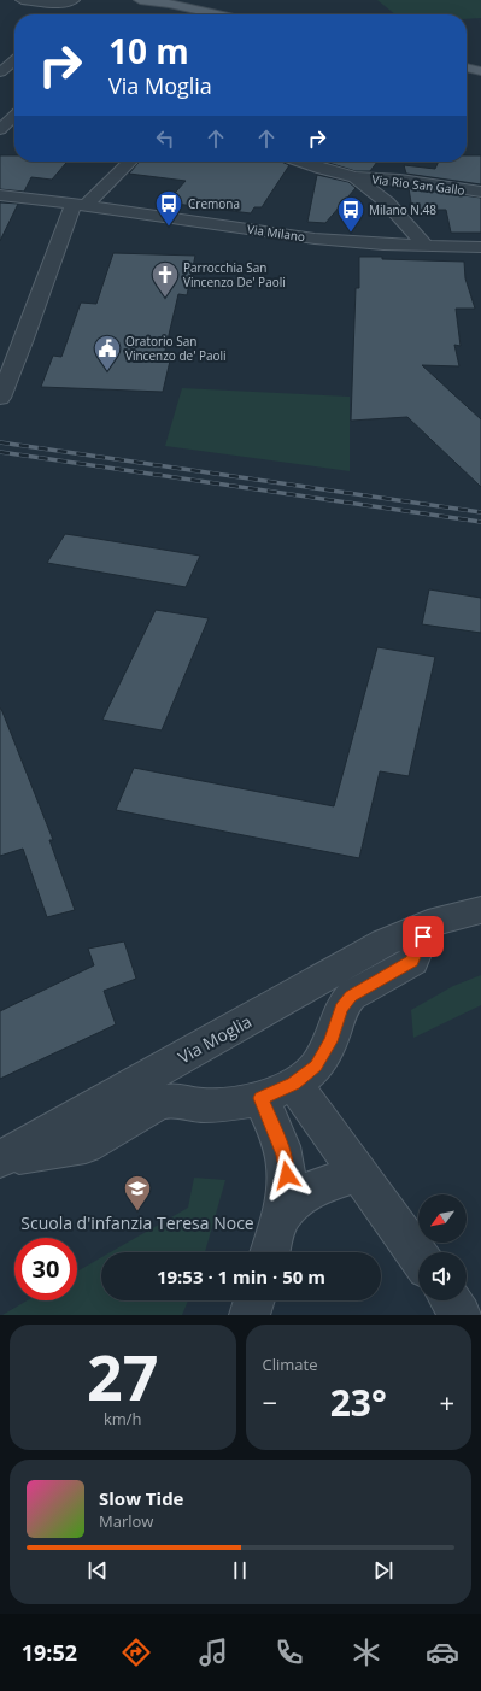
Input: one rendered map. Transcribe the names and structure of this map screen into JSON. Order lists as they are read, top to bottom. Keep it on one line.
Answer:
{"streets":{"street":["Via Rio San Gallo","Via Milano","Via Moglia"]},"crossings":[["Via Rio San Gallo","Via Milano"]],"places":{"bus stop":["Cremona","Milano N.48"],"church":["Parrocchia San Vincenzo De' Paoli"],"public building":["Oratorio San Vincenzo de' Paoli"],"school or university":["Scuola d'infanzia Teresa Noce"]},"north":"bottom left","page":{"turn":["10 m","Via Moglia"],"limit":"30","trip":"19:53 · 1 min · 50 m","tile":[["27","km/h"],"Climate"],"heat":["−","23°","+"],"song":["Slow Tide","Marlow"],"tabs":"19:52"}}
